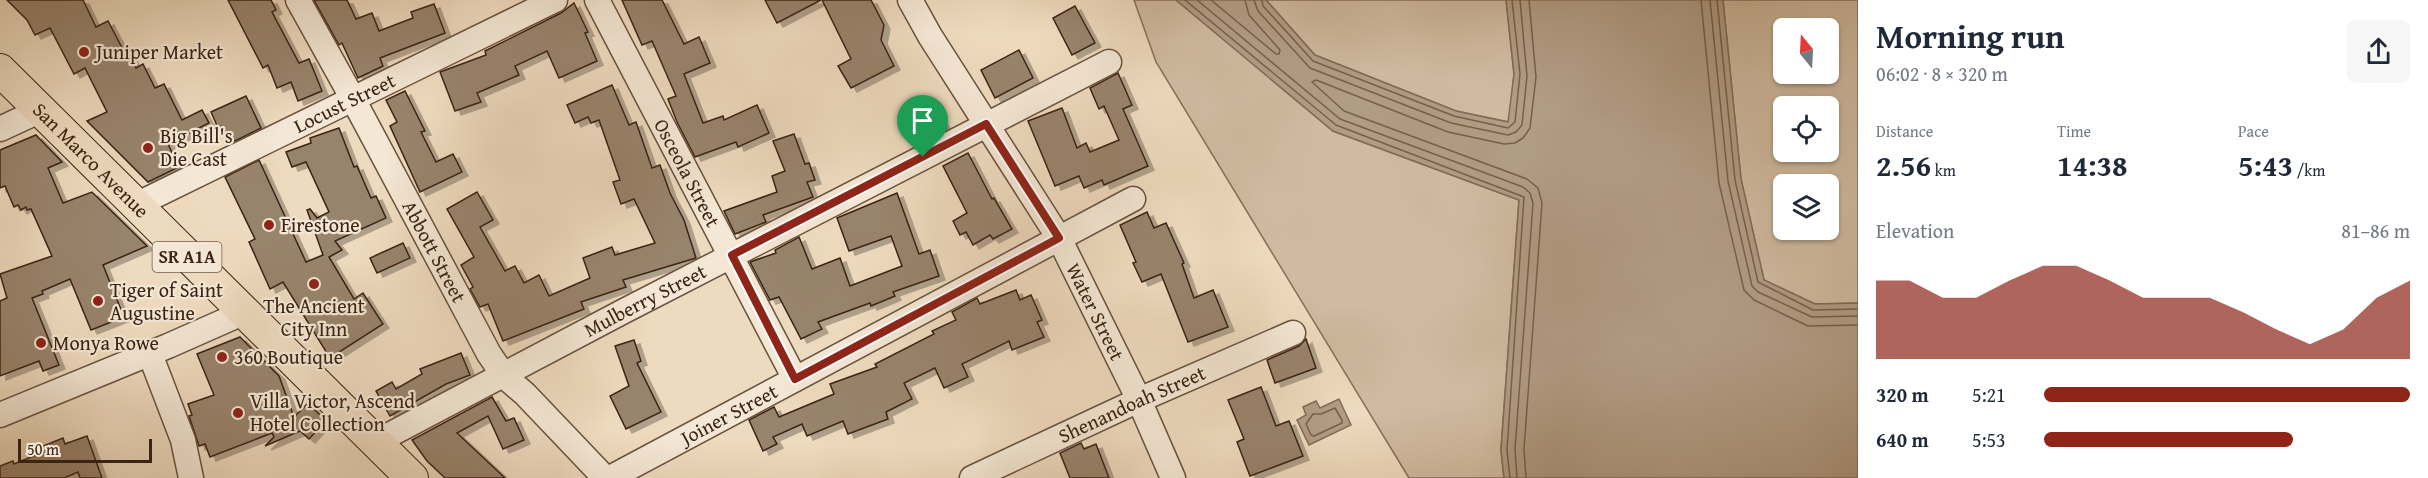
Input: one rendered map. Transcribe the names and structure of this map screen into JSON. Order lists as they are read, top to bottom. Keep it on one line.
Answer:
{"streets":{"main road":["San Marco Avenue","SR A1A"],"street":["Locust Street","Osceola Street","Abbott Street","Mulberry Street","Water Street","Shenandoah Street","Joiner Street"]},"crossings":[["Locust Street","San Marco Avenue"],["Locust Street","Abbott Street"],["San Marco Avenue","Mulberry Street"],["Osceola Street","Mulberry Street"],["Osceola Street","Joiner Street"],["Abbott Street","Mulberry Street"],["Mulberry Street","Water Street"],["Water Street","Shenandoah Street"],["Water Street","Joiner Street"]],"places":["Juniper Market","Big Bill's Die Cast","Firestone","The Ancient City Inn","Tiger of Saint Augustine","Monya Rowe","360 Boutique","Villa Victor, Ascend Hotel Collection"],"scale_bar":"50 m","north":"top","page":{"heading":["Morning run","06:02 · 8 × 320 m"],"stats":[["Distance","2.56 km"],["Time","14:38"],["Pace","5:43 /km"]],"chart":["Elevation","81–86 m"],"list":[{"name":"320 m","note":"5:21"},{"name":"640 m","note":"5:53"}],"scale":"50 m"}}
